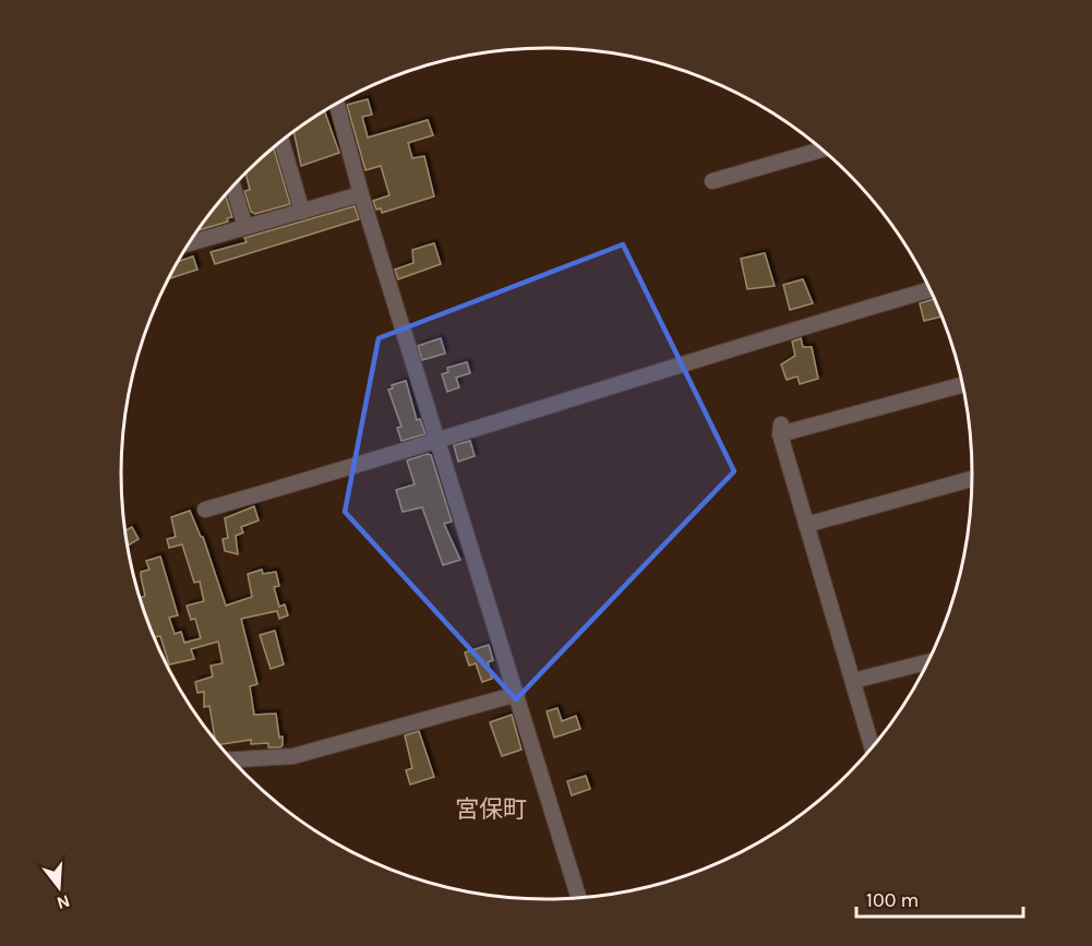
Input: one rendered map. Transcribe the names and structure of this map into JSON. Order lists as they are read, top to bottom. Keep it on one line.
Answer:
{"districts":["宮保町"],"scale_bar":"100 m","north":"bottom"}
